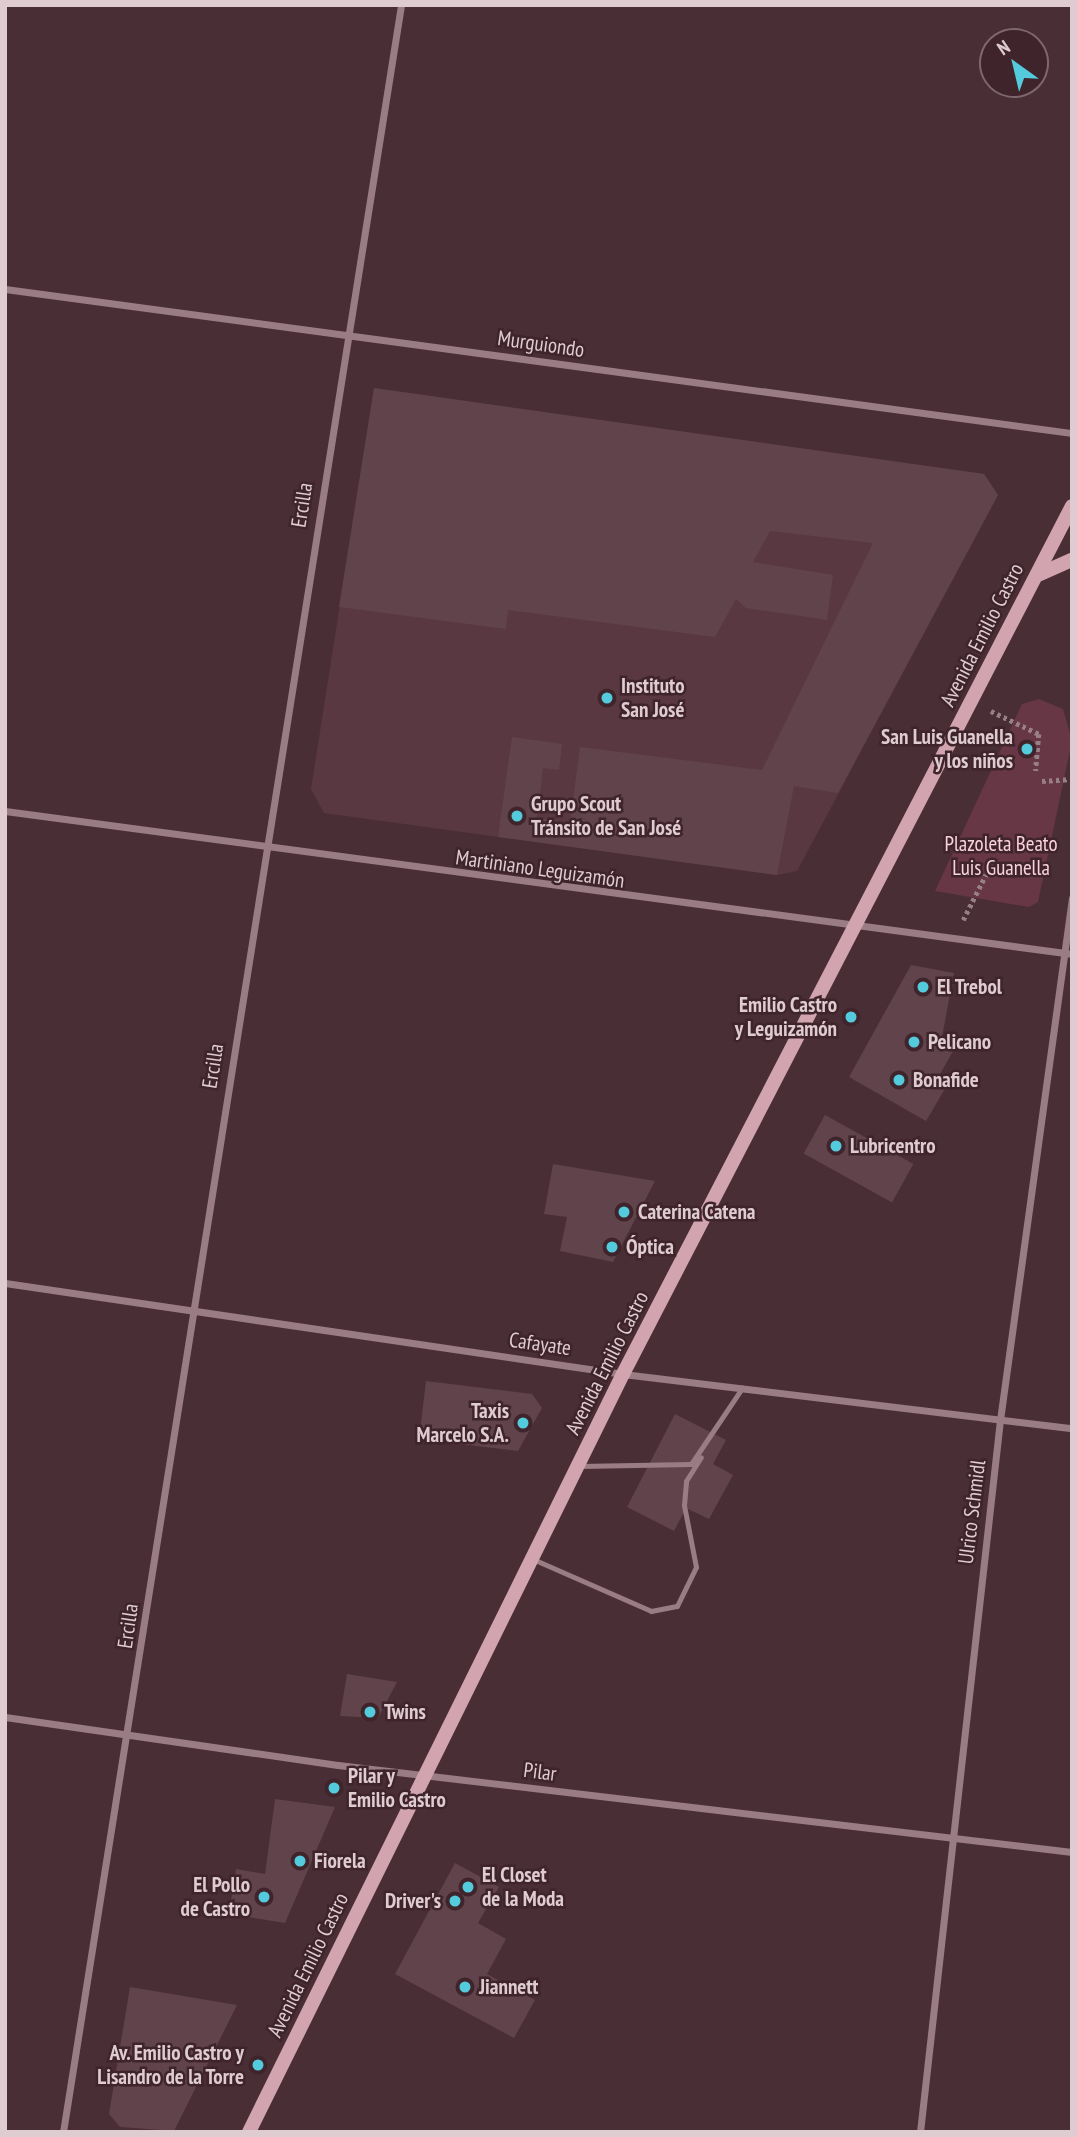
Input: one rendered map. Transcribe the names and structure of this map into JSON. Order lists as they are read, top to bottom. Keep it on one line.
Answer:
{"streets":{"main road":["Avenida Emilio Castro"],"street":["Murguiondo","Ercilla","Martiniano Leguizamón","Cafayate","Ulrico Schmidl","Pilar"]},"crossings":[["Murguiondo","Ercilla"],["Ercilla","Martiniano Leguizamón"],["Ercilla","Cafayate"],["Ercilla","Pilar"],["Avenida Emilio Castro","Martiniano Leguizamón"],["Avenida Emilio Castro","Cafayate"],["Avenida Emilio Castro","Pilar"],["Martiniano Leguizamón","Ulrico Schmidl"],["Cafayate","Ulrico Schmidl"],["Ulrico Schmidl","Pilar"]],"parks":["Plazoleta Beato Luis Guanella"],"places":["Instituto San José","San Luis Guanella y los niños","Grupo Scout Tránsito de San José","El Trebol","Emilio Castro y Leguizamón","Pelicano","Bonafide","Lubricentro","Caterina Catena","Óptica","Taxis Marcelo S.A.","Twins","Pilar y Emilio Castro","Fiorela","El Closet de la Moda","El Pollo de Castro","Driver's","Jiannett","Av. Emilio Castro y Lisandro de la Torre"],"north":"top left"}
